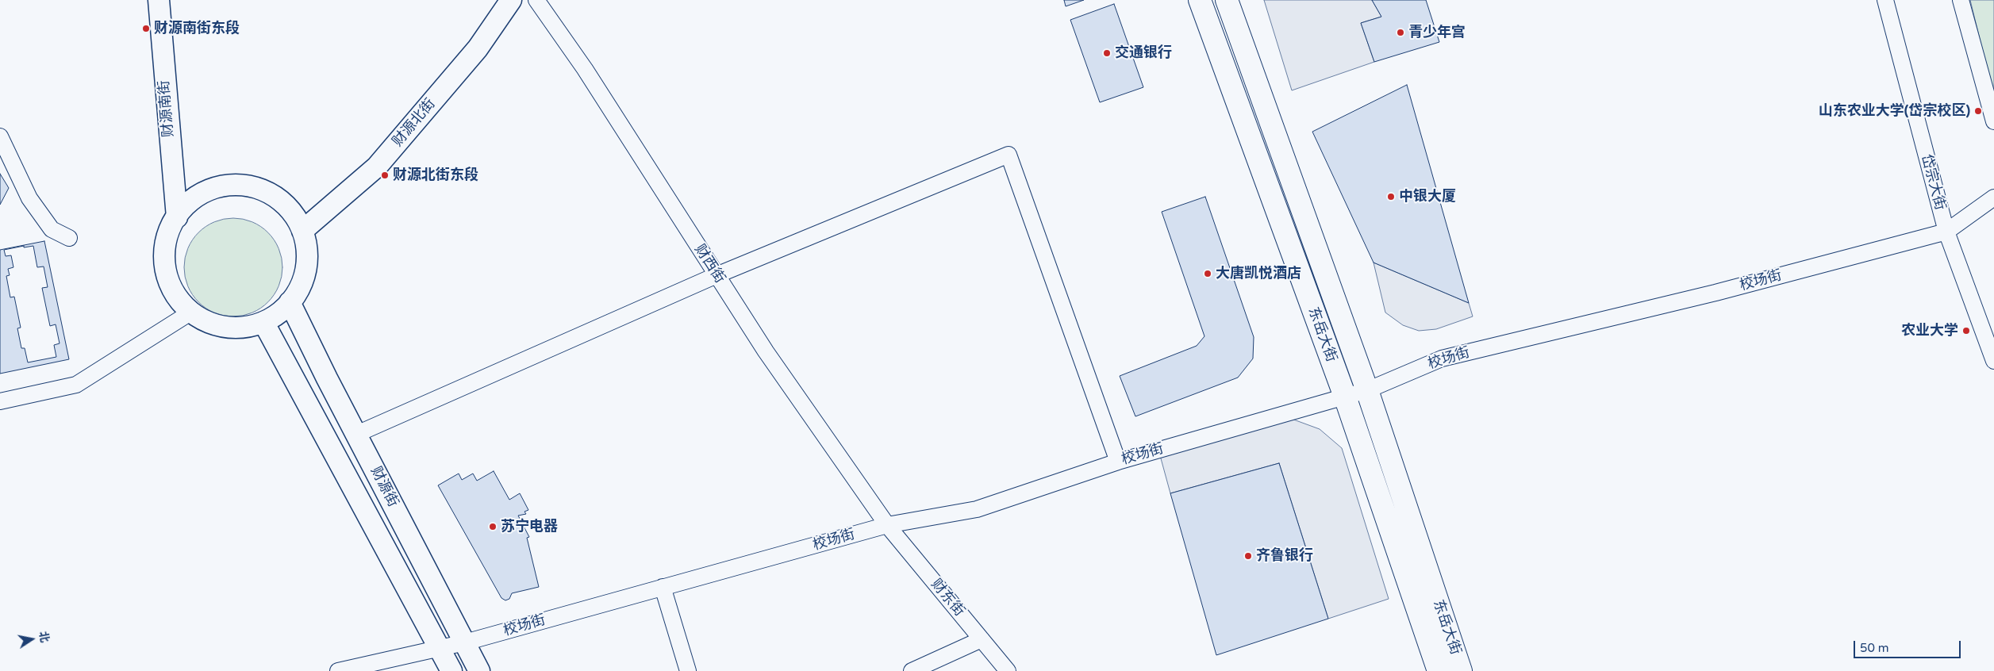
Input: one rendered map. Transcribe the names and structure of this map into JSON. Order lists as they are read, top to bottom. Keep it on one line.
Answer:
{"streets":{"highway":["东岳大街"],"main road":["财源南街","财源北街","财源街"],"street":["岱宗大街","财西街","校场街","财东街"]},"crossings":[["岱宗大街","校场街"],["财西街","校场街"],["财西街","财东街"],["校场街","东岳大街"],["校场街","财源街"],["校场街","财东街"]],"places":["财源南街东段","青少年宫","交通银行","山东农业大学(岱宗校区)","财源北街东段","中银大厦","大唐凯悦酒店","农业大学","苏宁电器","齐鲁银行"],"scale_bar":"50 m","north":"right"}
